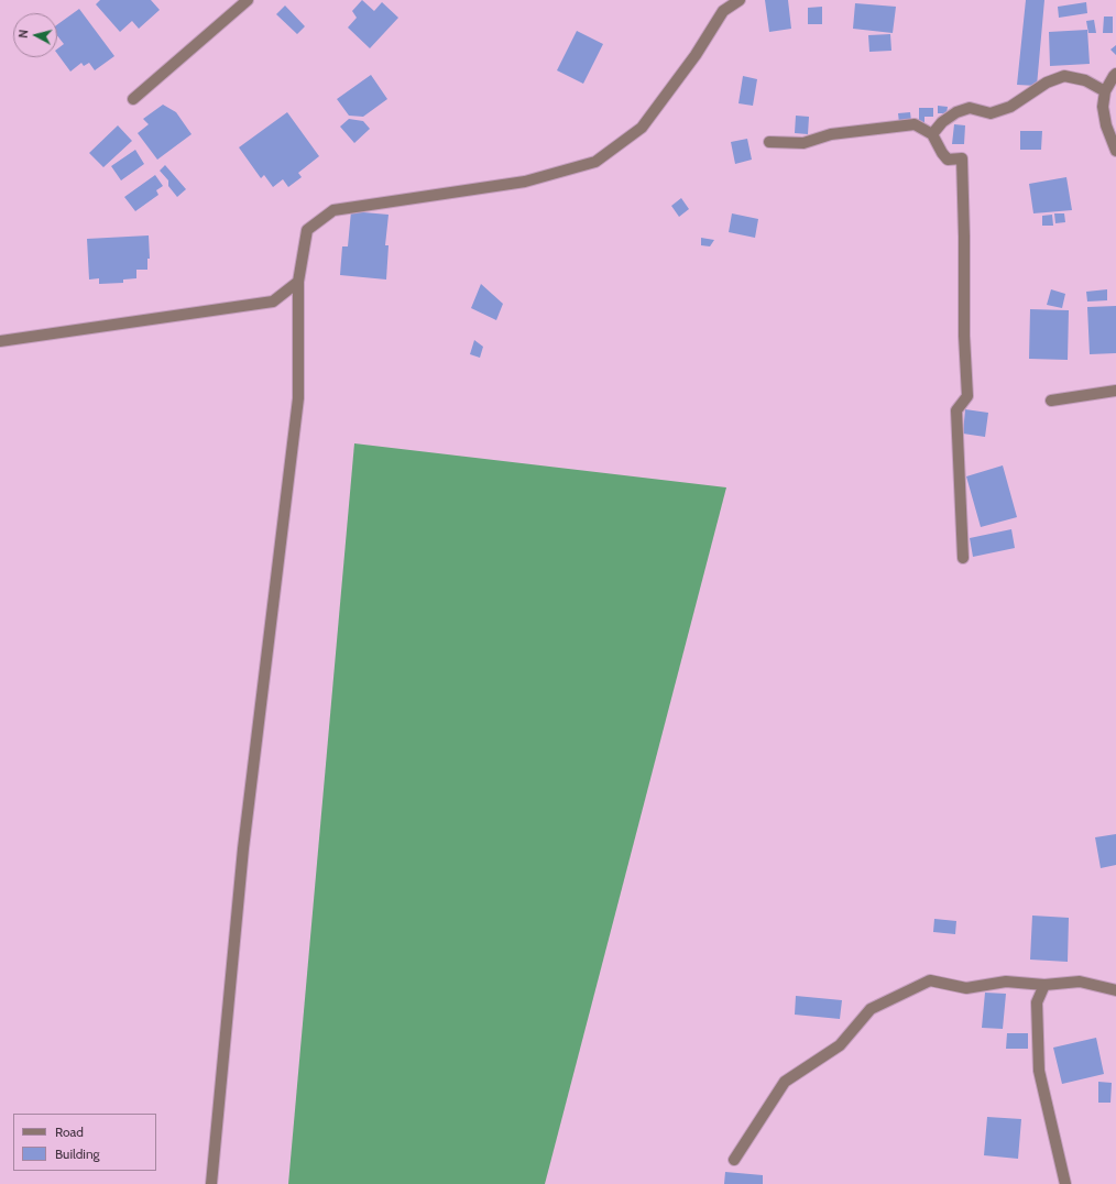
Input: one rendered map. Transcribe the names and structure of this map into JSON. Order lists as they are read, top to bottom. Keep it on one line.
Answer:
{"legend":["Road","Building"],"north":"left"}
